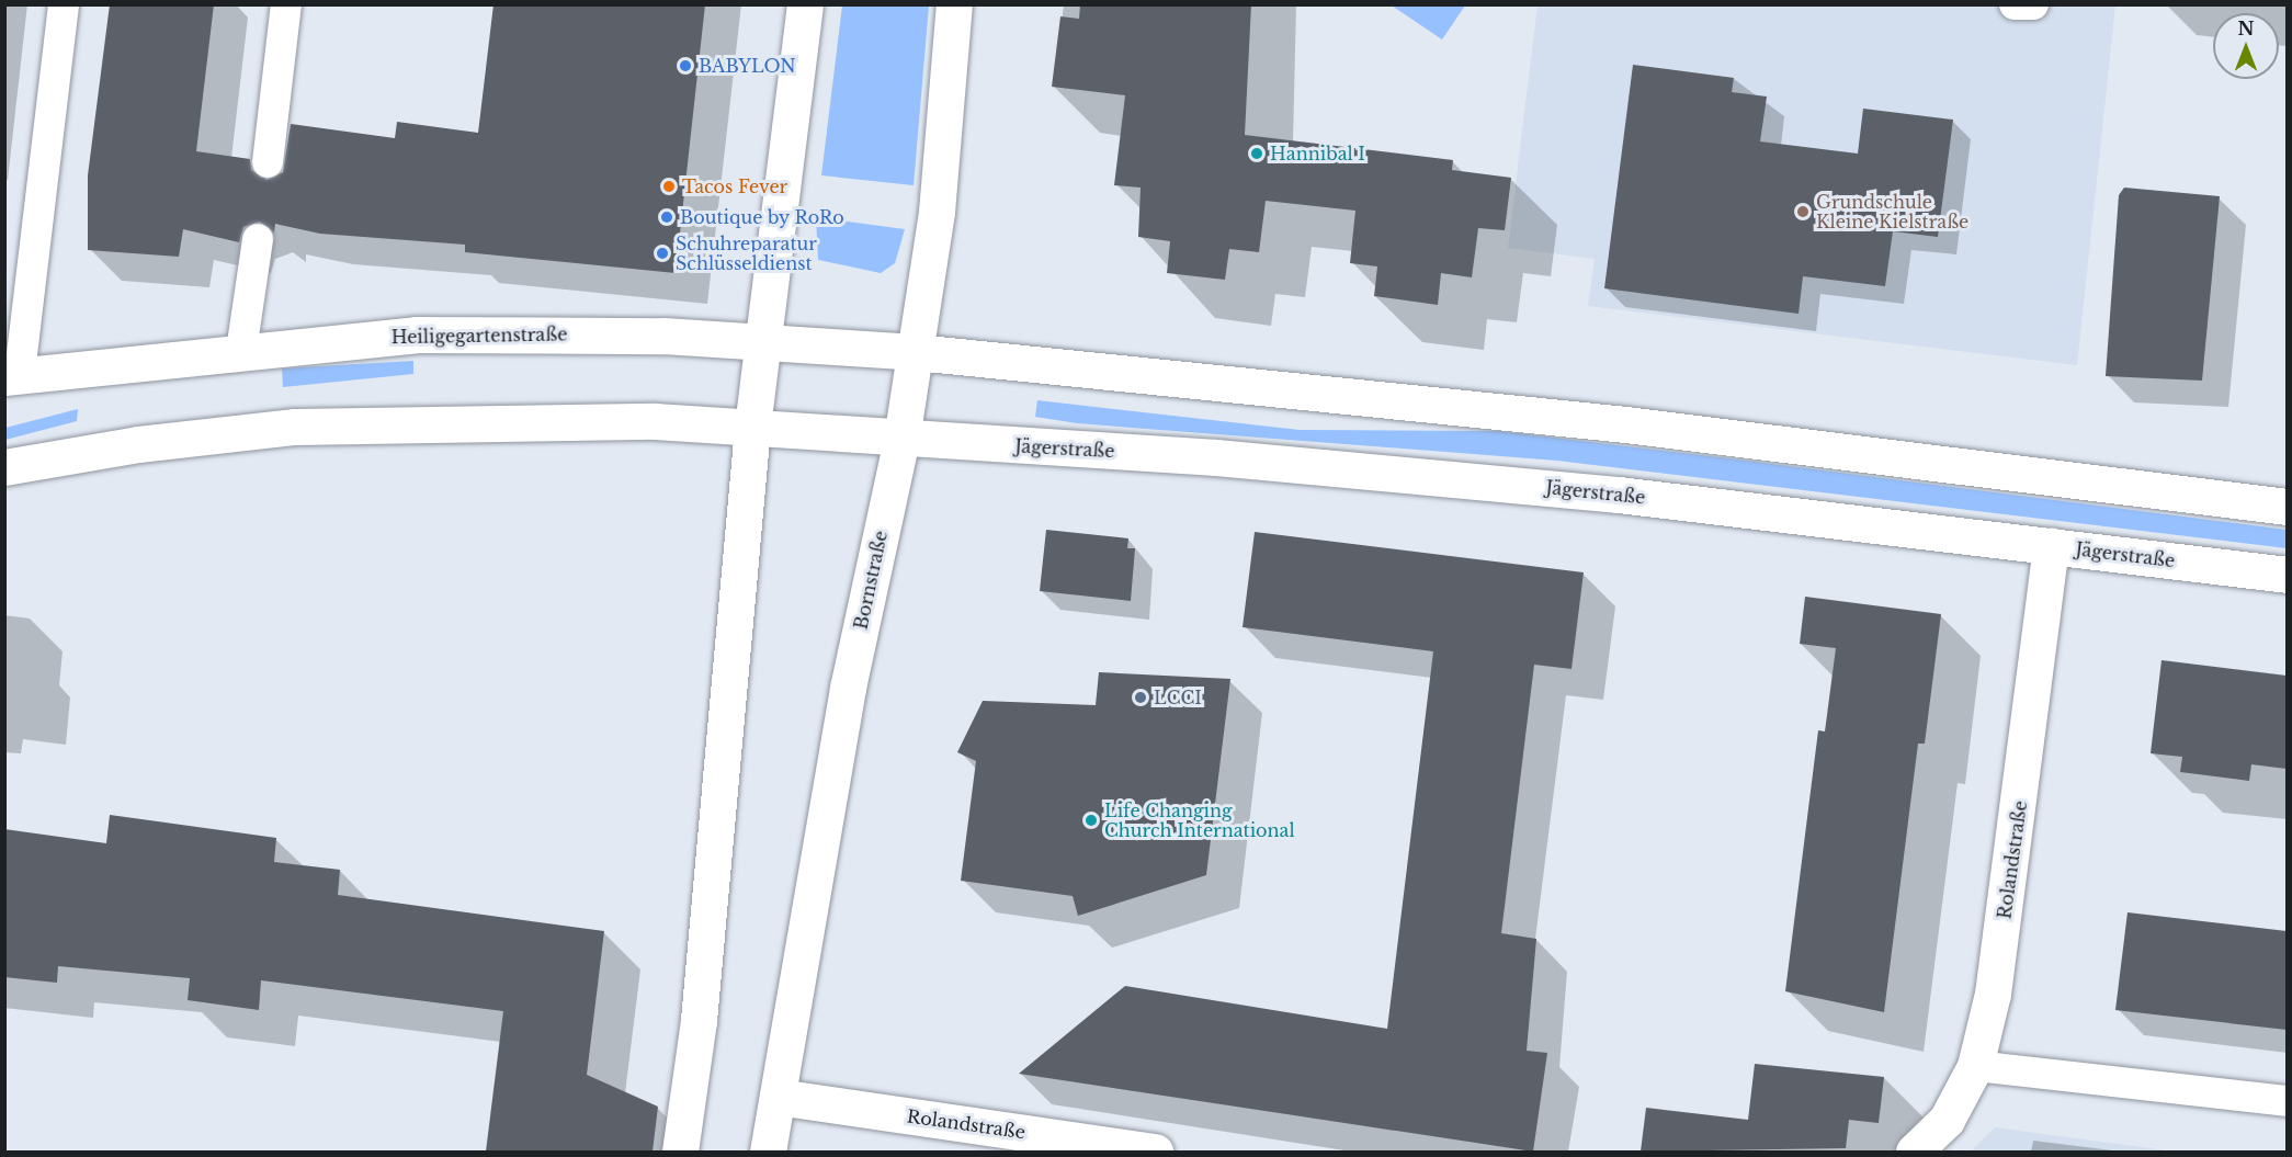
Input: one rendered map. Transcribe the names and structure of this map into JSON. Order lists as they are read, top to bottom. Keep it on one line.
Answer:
{"streets":{"main road":["Heiligegartenstraße","Jägerstraße","Bornstraße","Rolandstraße"]},"crossings":[["Heiligegartenstraße","Bornstraße"],["Jägerstraße","Bornstraße"],["Jägerstraße","Rolandstraße"],["Bornstraße","Rolandstraße"]],"places":["BABYLON","Hannibal I","Tacos Fever","Grundschule Kleine Kielstraße","Boutique by RoRo","Schuhreparatur Schlüsseldienst","LCCI","Life Changing Church International"],"north":"top"}
